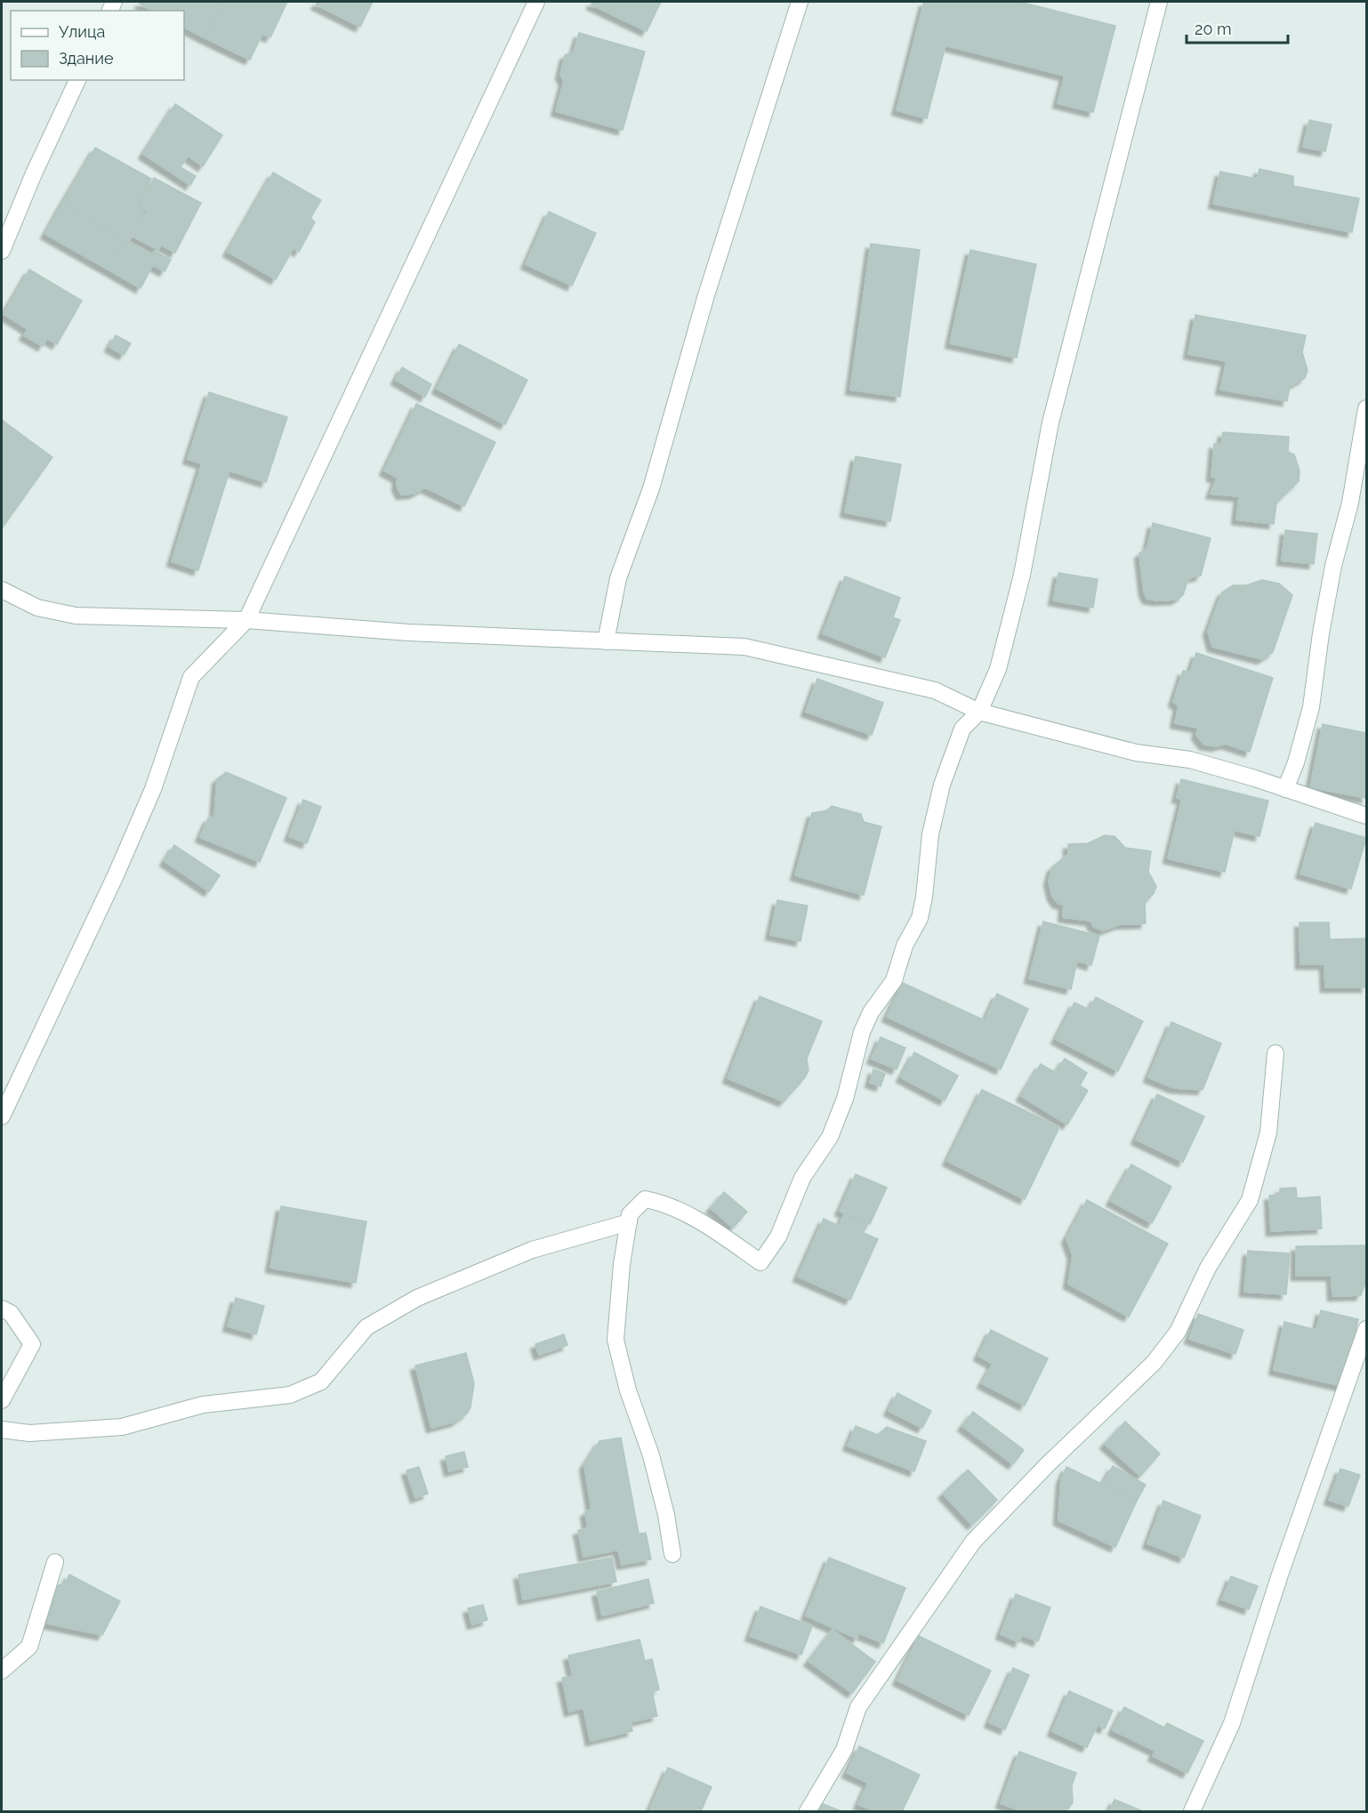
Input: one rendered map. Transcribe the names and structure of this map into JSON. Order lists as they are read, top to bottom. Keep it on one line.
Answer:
{"legend":["Улица","Здание"],"scale_bar":"20 m"}
